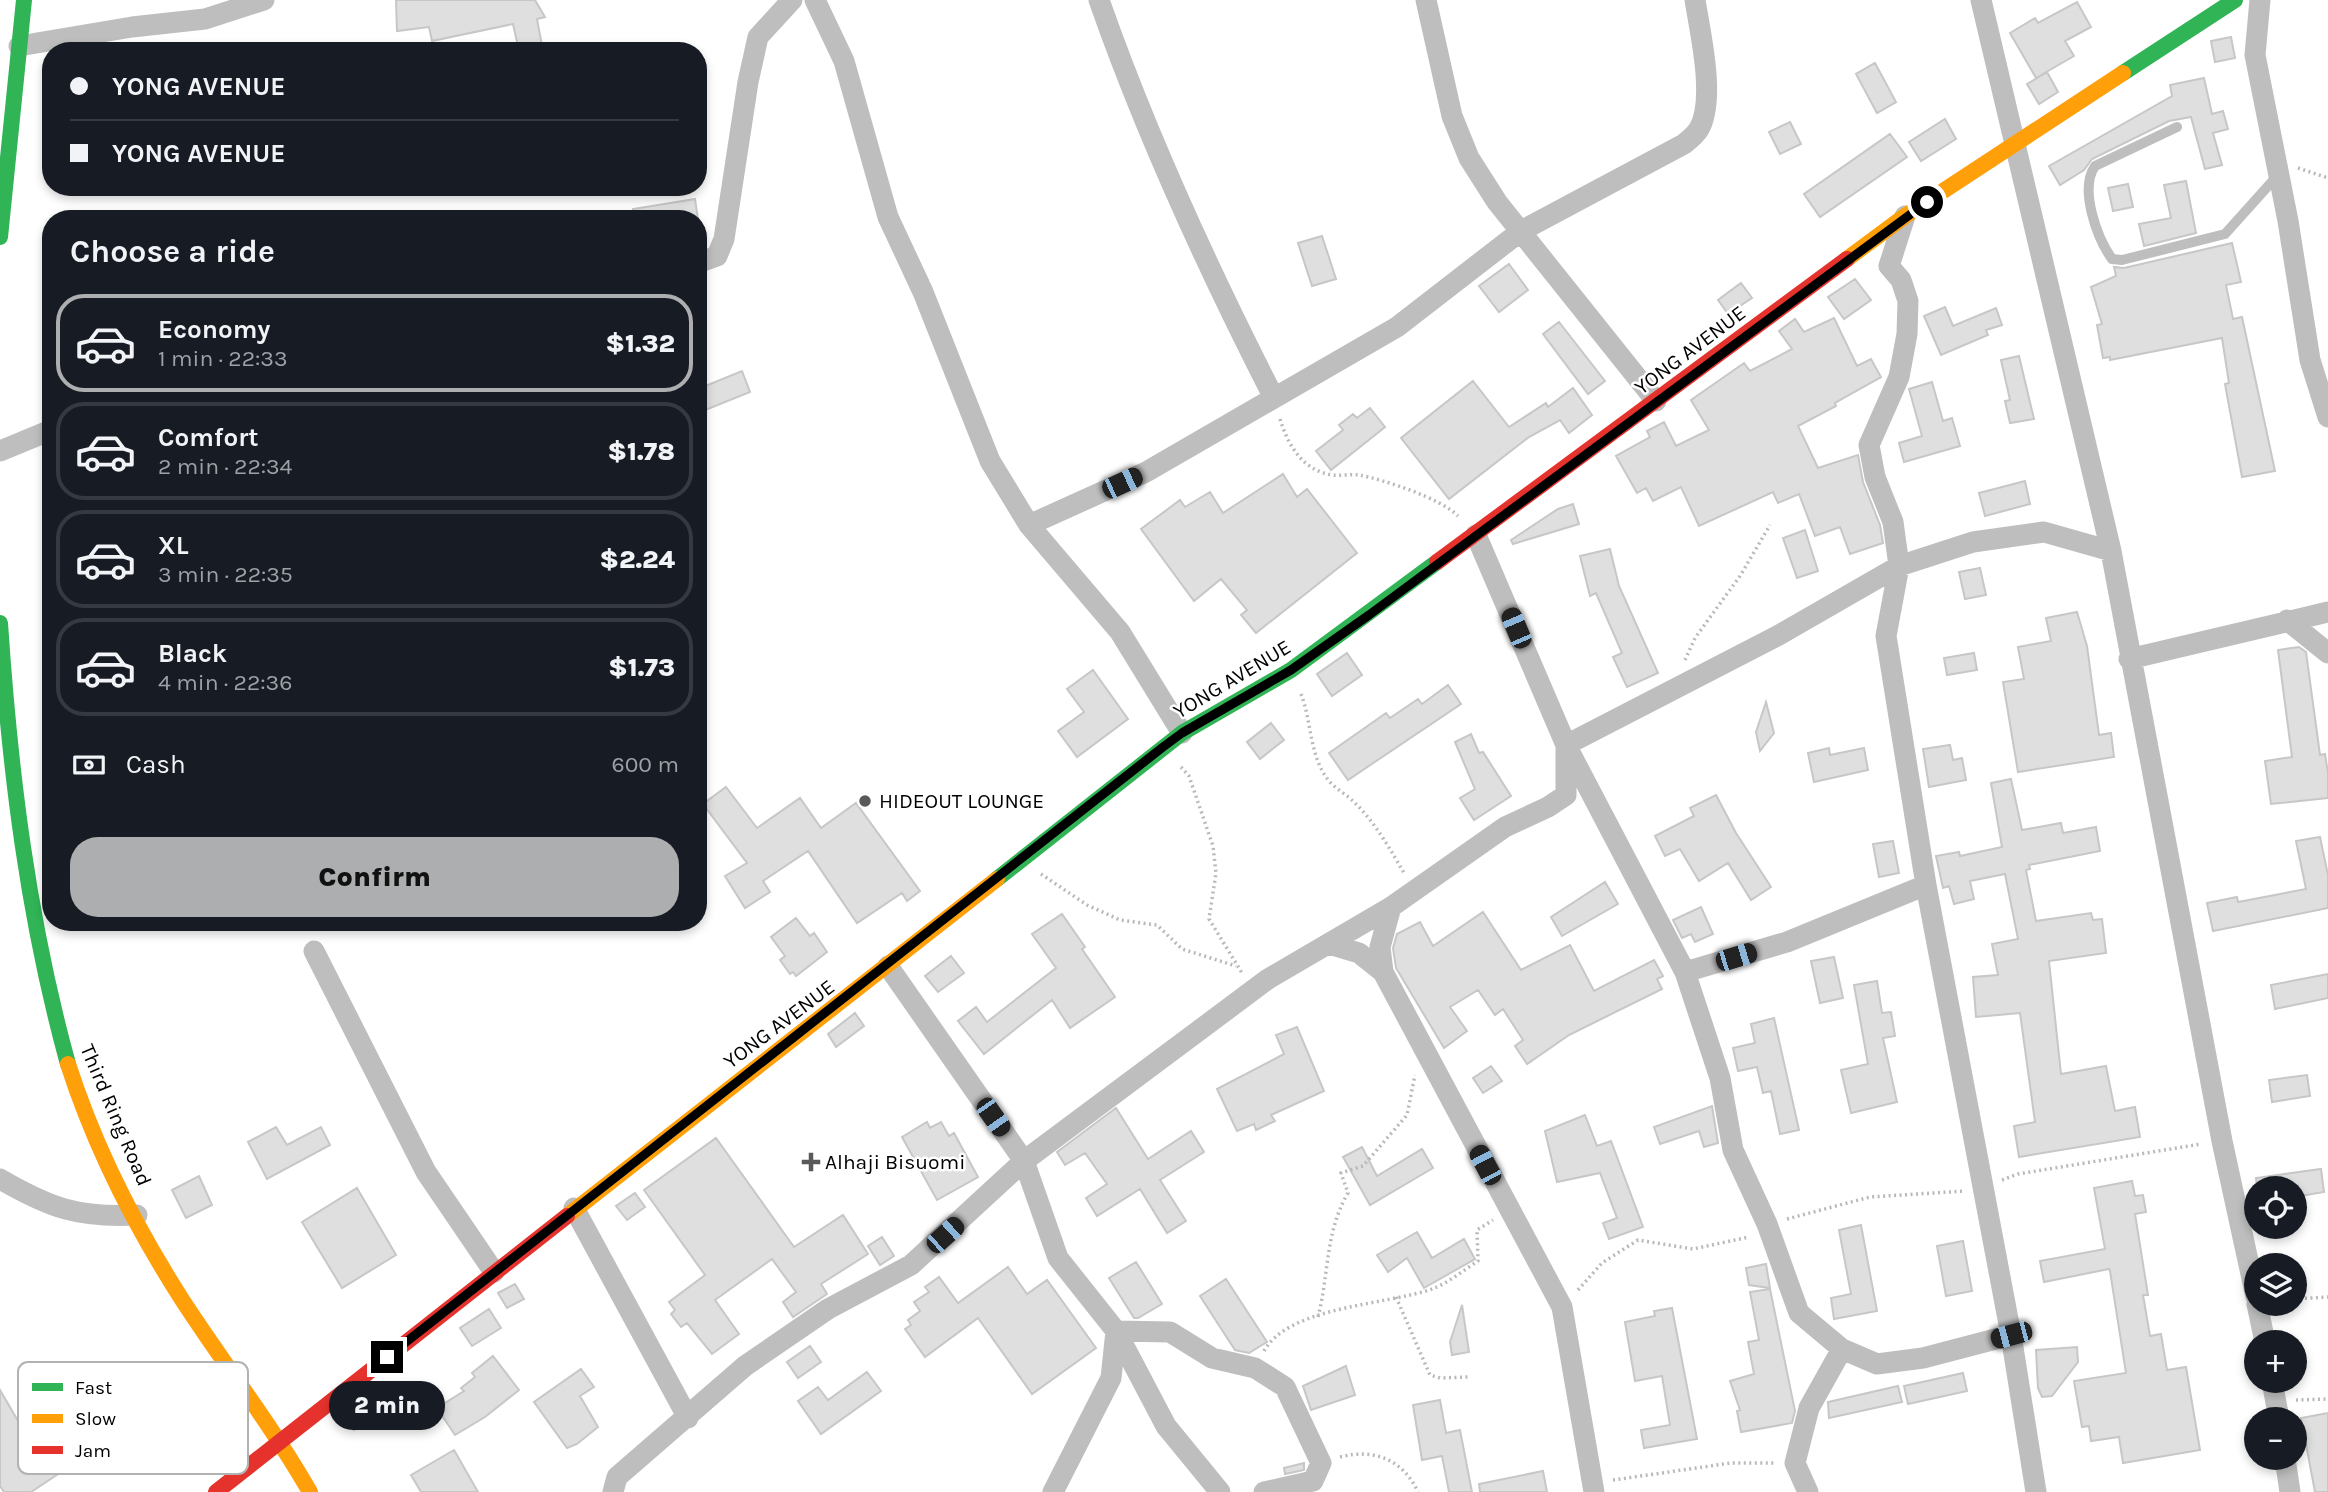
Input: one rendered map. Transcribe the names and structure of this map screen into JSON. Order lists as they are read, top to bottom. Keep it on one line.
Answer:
{"streets":{"street":["YONG AVENUE","Third Ring Road"]},"crossings":[["YONG AVENUE","Third Ring Road"]],"places":{"other":["HIDEOUT LOUNGE"],"health":["Alhaji Bisuomi"]},"legend":["Fast","Slow","Jam"],"page":{"banner":["YONG AVENUE","YONG AVENUE"],"heading":"Choose a ride","list":[{"name":"Economy","note":"1 min · 22:33","value":"$1.32"},{"name":"Comfort","note":"2 min · 22:34","value":"$1.78"},{"name":"XL","note":"3 min · 22:35","value":"$2.24"},{"name":"Black","note":"4 min · 22:36","value":"$1.73"}],"pay":["Cash","600 m"],"buttons":"Confirm","map_buttons":["+","−"],"bubble":"2 min"}}
